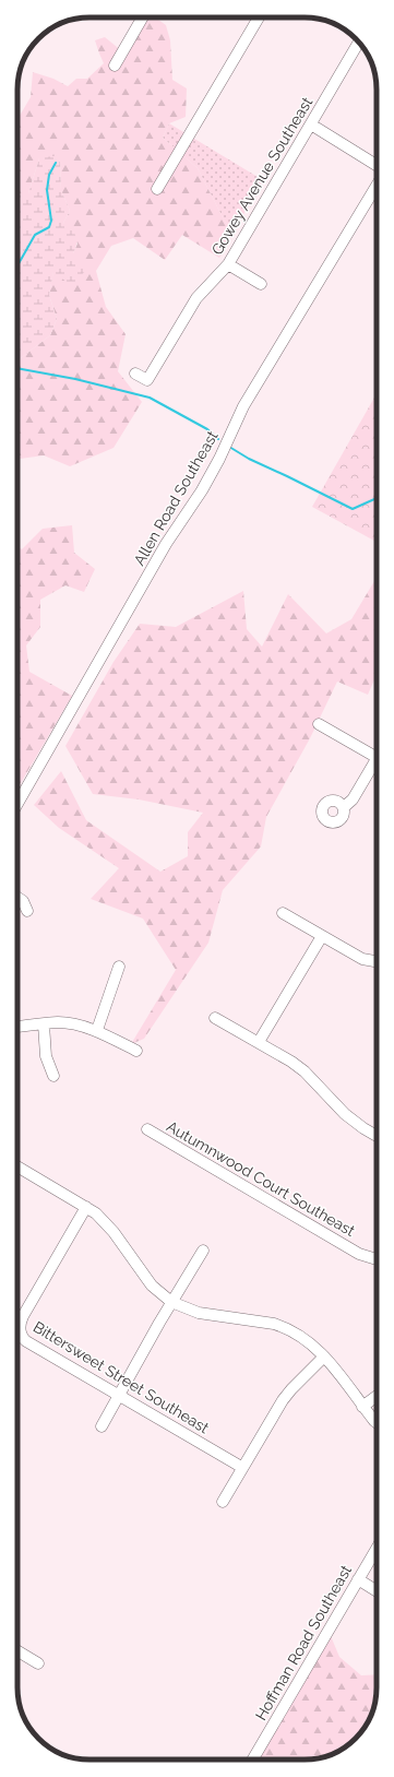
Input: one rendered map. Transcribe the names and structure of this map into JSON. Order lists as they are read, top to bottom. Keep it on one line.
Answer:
{"streets":{"street":["Gowey Avenue Southeast","Allen Road Southeast","Autumnwood Court Southeast","Bittersweet Street Southeast","Hoffman Road Southeast"]}}
